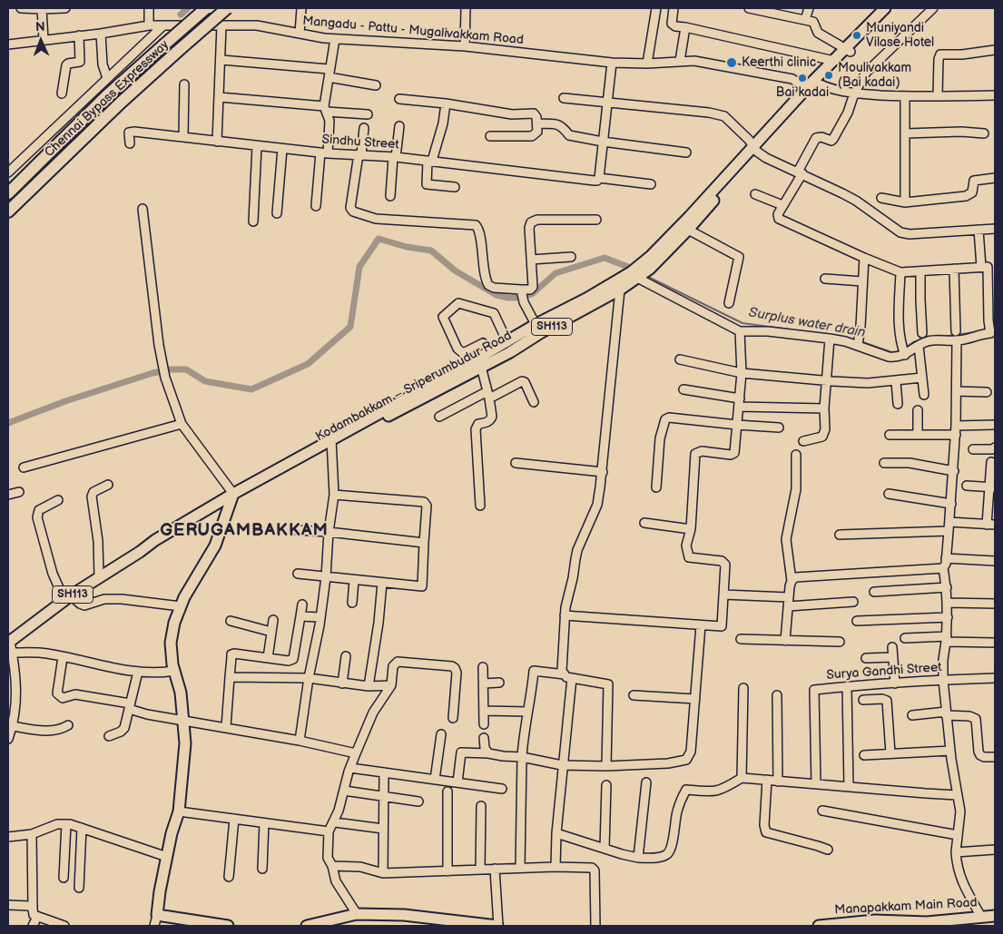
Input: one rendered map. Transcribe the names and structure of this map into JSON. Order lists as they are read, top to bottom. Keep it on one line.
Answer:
{"streets":{"highway":["Chennai Bypass Expressway"],"main road":["SH113","Kodambakkam – Sriperumbudur Road","Manapakkam Main Road"],"street":["Mangadu - Pattu - Mugalivakkam Road","Sindhu Street","Surya Gandhi Street"]},"crossings":[["Mangadu - Pattu - Mugalivakkam Road","Kodambakkam – Sriperumbudur Road"]],"districts":["GERUGAMBAKKAM"],"water":["Surplus water drain"],"places":["Muniyandi Vilase Hotel","Keerthi clinic","Moulivakkam (Bai kadai)","Bai kadai"],"north":"top"}
